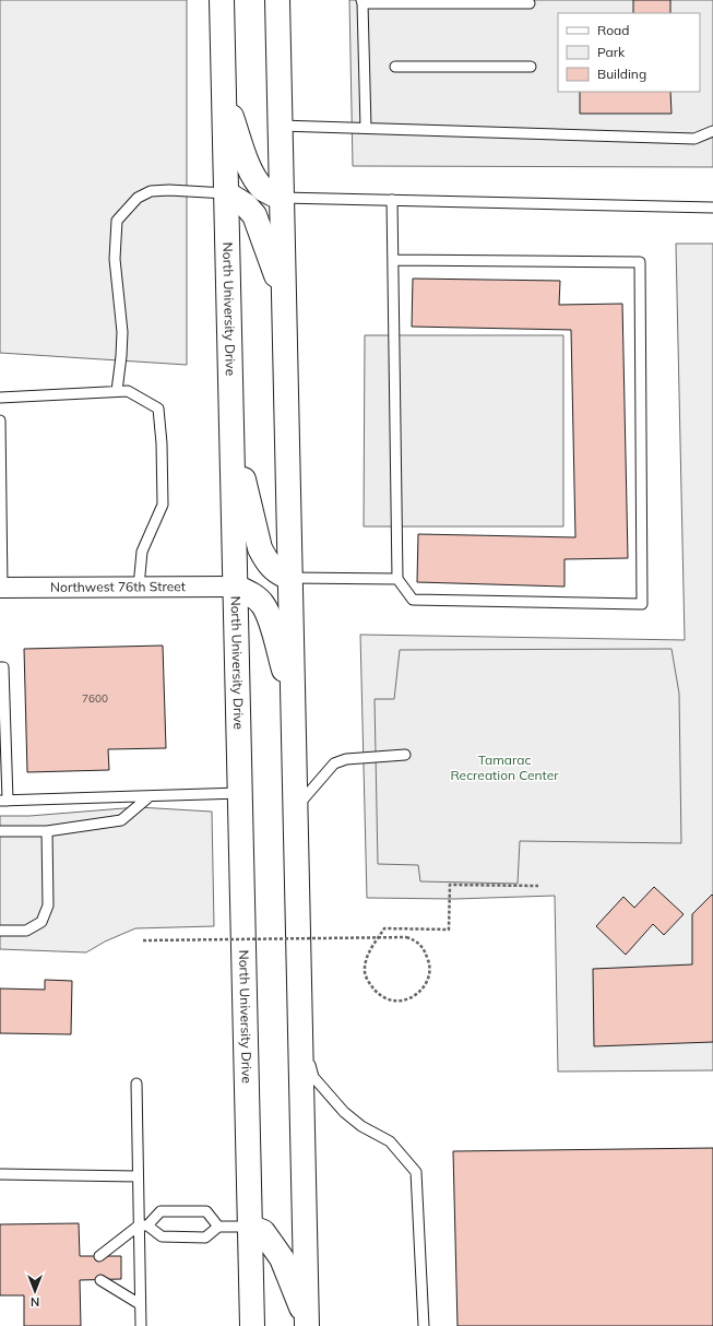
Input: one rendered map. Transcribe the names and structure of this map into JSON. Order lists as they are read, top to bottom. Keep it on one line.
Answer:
{"streets":{"main road":["North University Drive"],"street":["Northwest 76th Street"]},"crossings":[["North University Drive","Northwest 76th Street"]],"parks":["Tamarac Recreation Center"],"house_numbers":["7600"],"legend":["Road","Park","Building"],"north":"bottom"}
